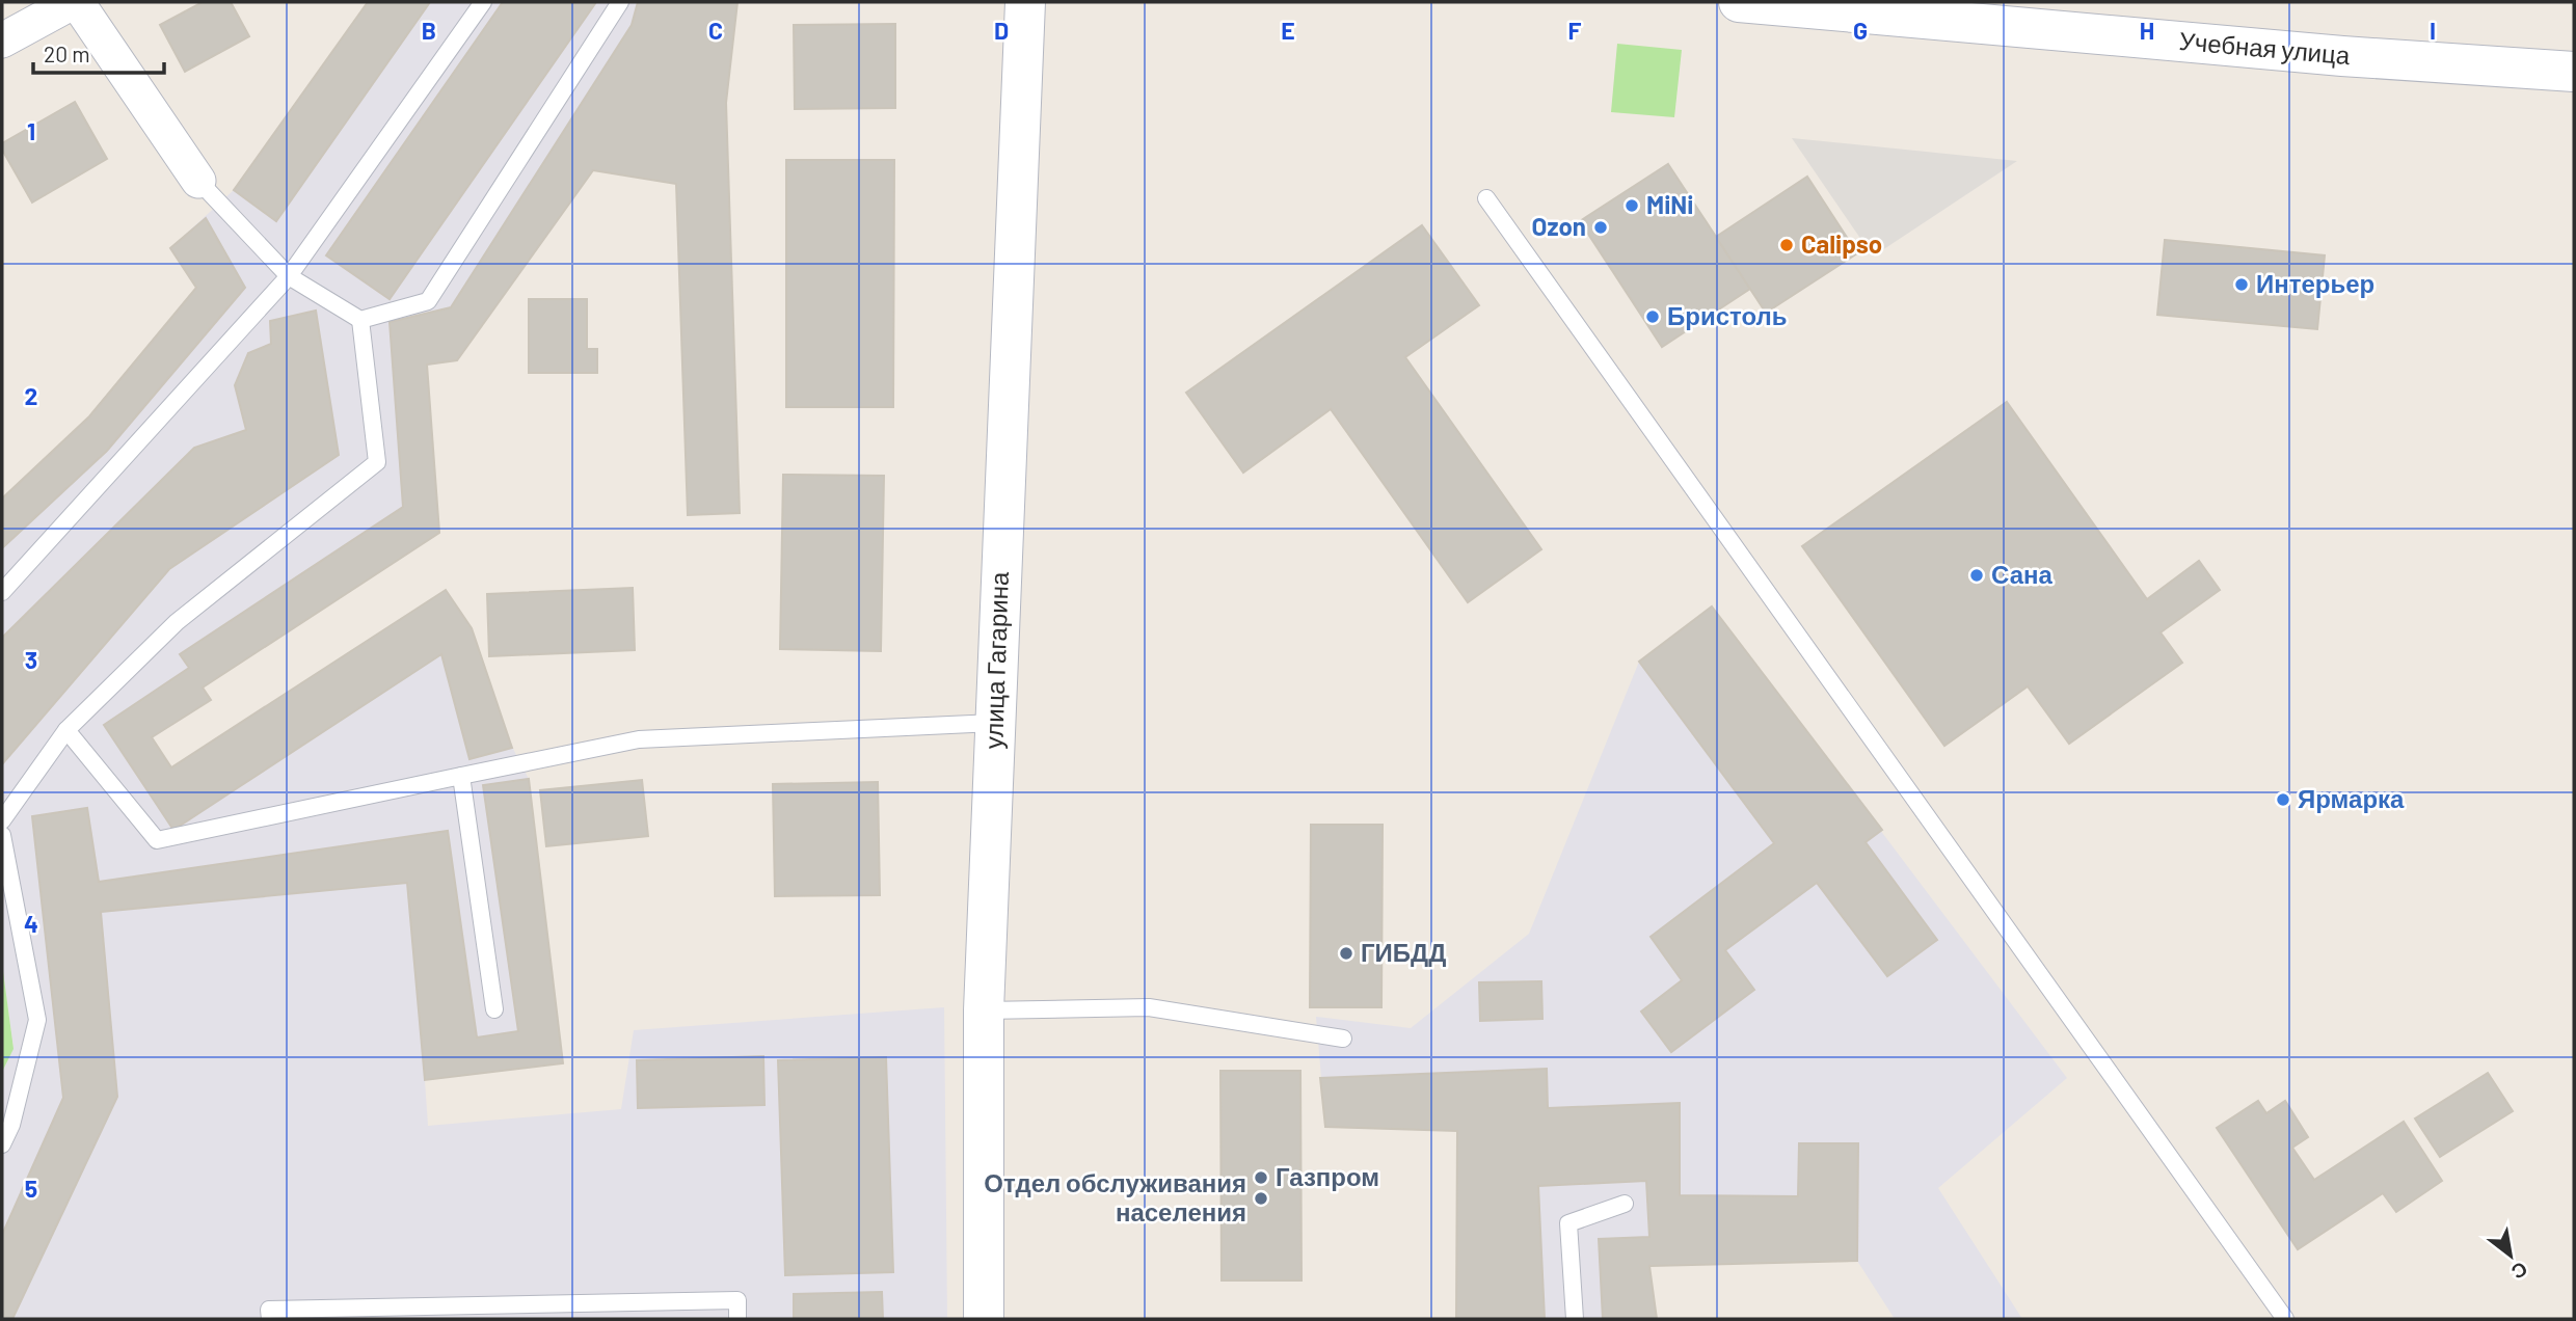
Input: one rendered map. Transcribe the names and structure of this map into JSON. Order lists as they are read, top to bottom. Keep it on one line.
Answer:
{"streets":{"street":["Учебная улица","улица Гагарина"]},"places":["MiNi","Ozon","Calipso","Интерьер","Бристоль","Сана","Ярмарка","ГИБДД","Газпром","Отдел обслуживания населения"],"scale_bar":"20 m","north":"bottom right","grid":{"columns":["B","C","D","E","F","G","H","I"],"rows":["1","2","3","4","5"]}}
